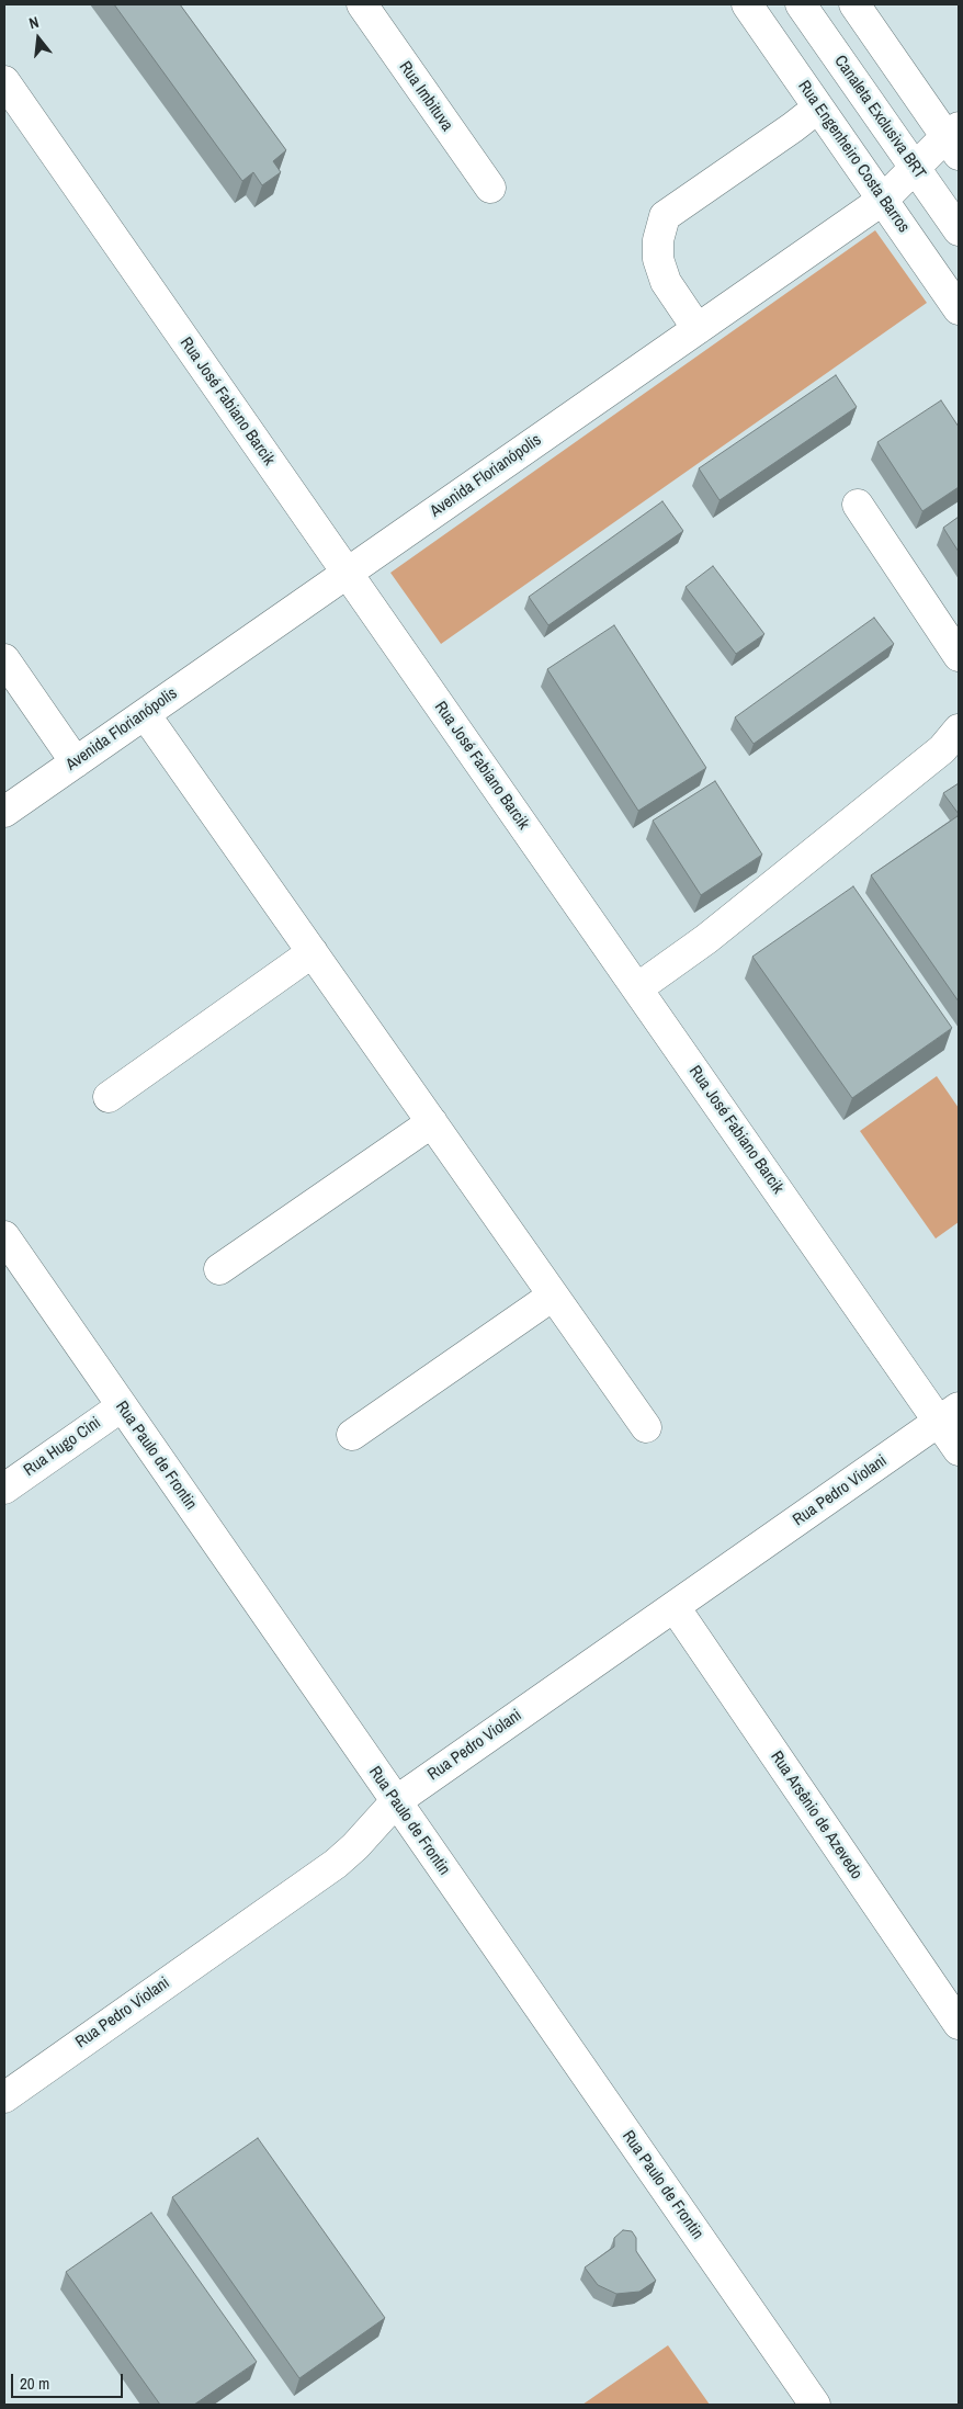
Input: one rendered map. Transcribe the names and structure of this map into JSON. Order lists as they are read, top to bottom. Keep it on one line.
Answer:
{"streets":{"street":["Rua Imbituva","Canaleta Exclusiva BRT","Rua Engenheiro Costa Barros","Rua José Fabiano Barcik","Avenida Florianópolis","Rua Hugo Cini","Rua Paulo de Frontin","Rua Pedro Violani","Rua Arsênio de Azevedo"]},"crossings":[["Canaleta Exclusiva BRT","Avenida Florianópolis"],["Rua Engenheiro Costa Barros","Avenida Florianópolis"],["Rua José Fabiano Barcik","Avenida Florianópolis"],["Rua José Fabiano Barcik","Rua Pedro Violani"],["Rua Hugo Cini","Rua Paulo de Frontin"],["Rua Paulo de Frontin","Rua Pedro Violani"],["Rua Pedro Violani","Rua Arsênio de Azevedo"]],"scale_bar":"20 m","north":"top"}
